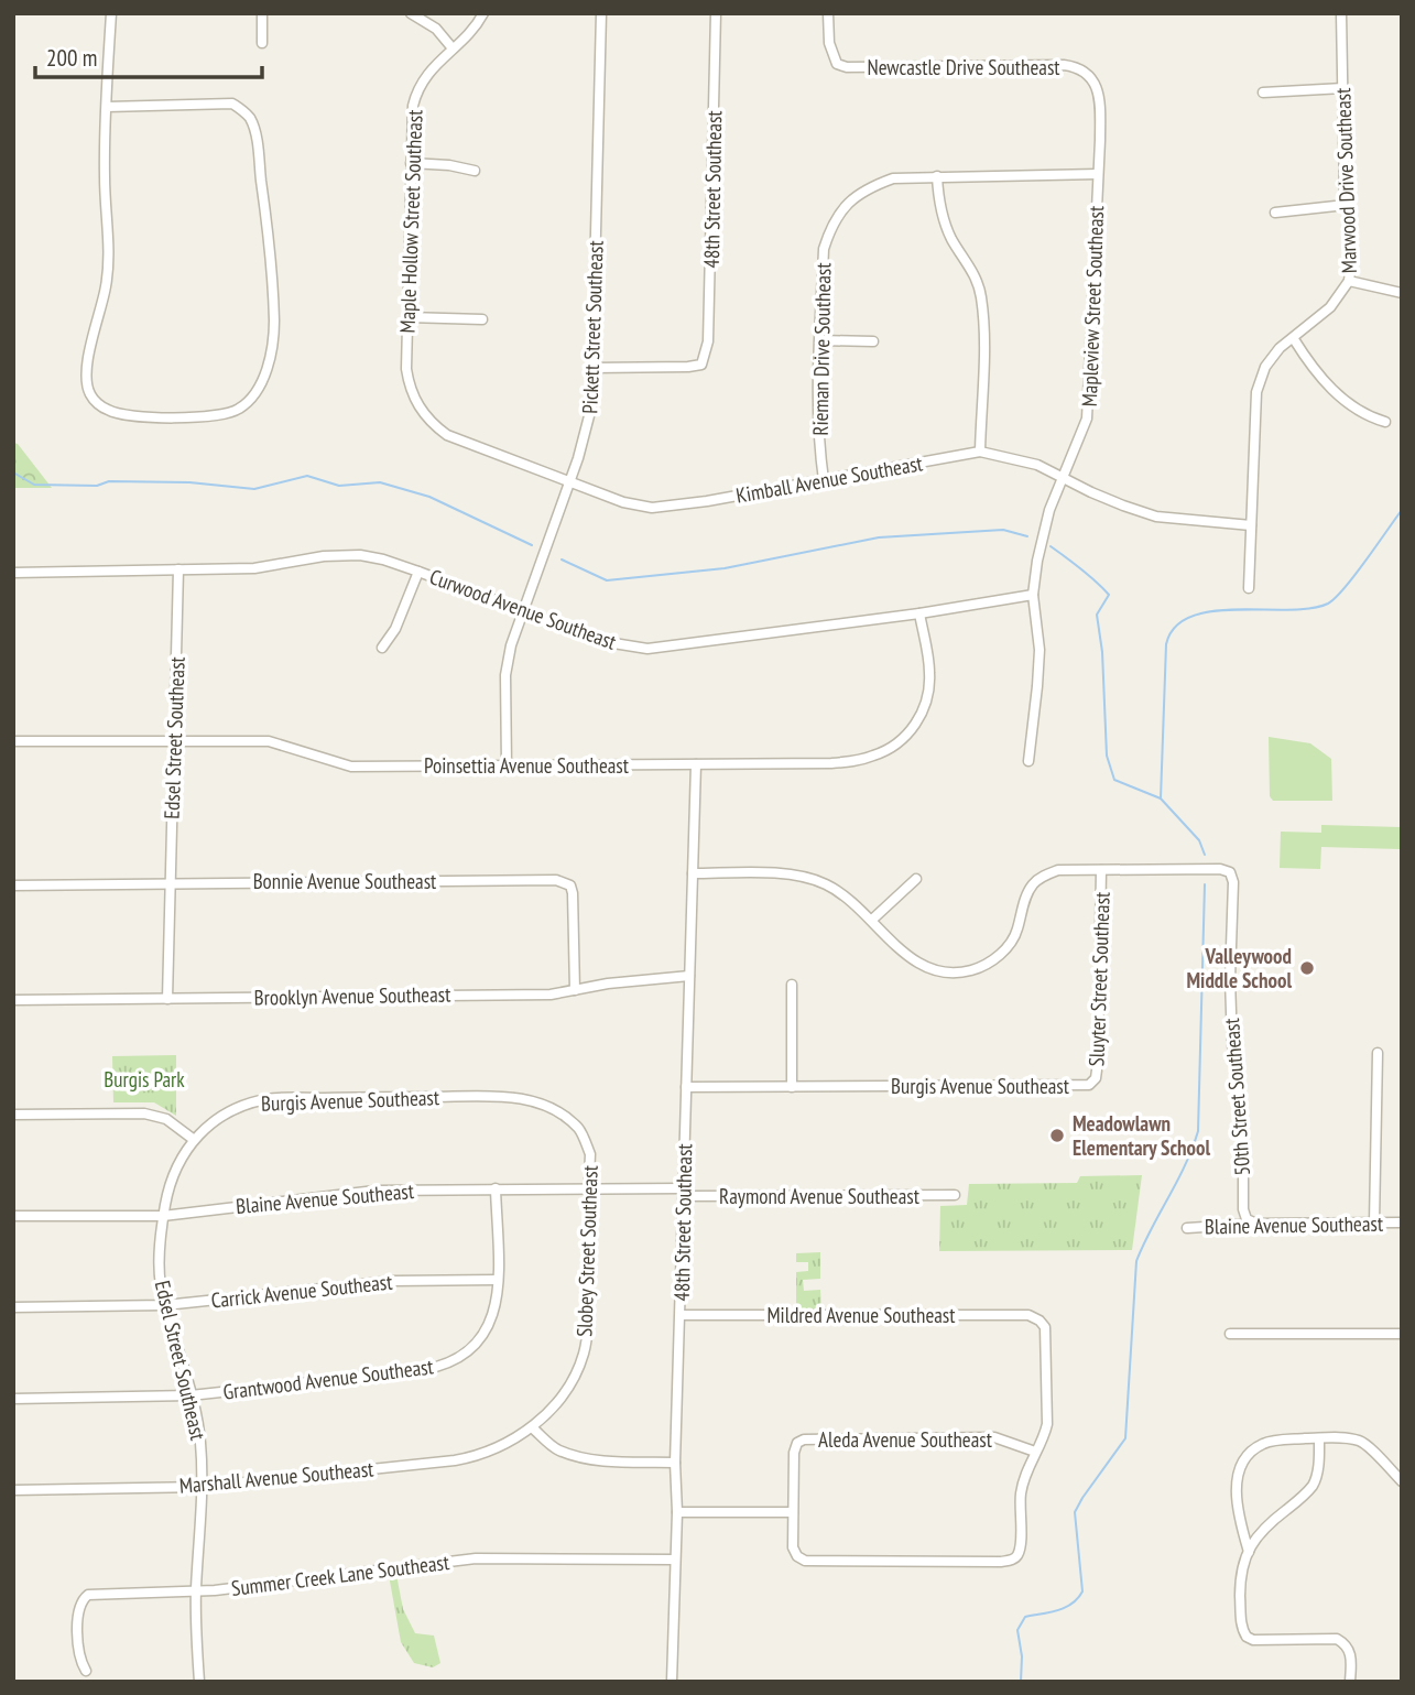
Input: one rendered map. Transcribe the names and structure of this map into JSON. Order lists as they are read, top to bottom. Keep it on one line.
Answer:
{"streets":{"street":["Newcastle Drive Southeast","Marwood Drive Southeast","48th Street Southeast","Maple Hollow Street Southeast","Mapleview Street Southeast","Pickett Street Southeast","Rieman Drive Southeast","Kimball Avenue Southeast","Curwood Avenue Southeast","Edsel Street Southeast","Poinsettia Avenue Southeast","Bonnie Avenue Southeast","Sluyter Street Southeast","Brooklyn Avenue Southeast","Burgis Avenue Southeast","50th Street Southeast","Raymond Avenue Southeast","Blaine Avenue Southeast","Slobey Street Southeast","Carrick Avenue Southeast","Mildred Avenue Southeast","Grantwood Avenue Southeast","Aleda Avenue Southeast","Marshall Avenue Southeast","Summer Creek Lane Southeast"]},"crossings":[["Newcastle Drive Southeast","Mapleview Street Southeast"],["Marwood Drive Southeast","Kimball Avenue Southeast"],["48th Street Southeast","Pickett Street Southeast"],["48th Street Southeast","Poinsettia Avenue Southeast"],["48th Street Southeast","Brooklyn Avenue Southeast"],["48th Street Southeast","Burgis Avenue Southeast"],["48th Street Southeast","Raymond Avenue Southeast"],["48th Street Southeast","Blaine Avenue Southeast"],["48th Street Southeast","Mildred Avenue Southeast"],["48th Street Southeast","Summer Creek Lane Southeast"],["Maple Hollow Street Southeast","Kimball Avenue Southeast"],["Mapleview Street Southeast","Rieman Drive Southeast"],["Mapleview Street Southeast","Kimball Avenue Southeast"],["Mapleview Street Southeast","Curwood Avenue Southeast"],["Pickett Street Southeast","Kimball Avenue Southeast"],["Pickett Street Southeast","Curwood Avenue Southeast"],["Pickett Street Southeast","Poinsettia Avenue Southeast"],["Rieman Drive Southeast","Kimball Avenue Southeast"],["Curwood Avenue Southeast","Edsel Street Southeast"],["Curwood Avenue Southeast","Poinsettia Avenue Southeast"],["Edsel Street Southeast","Poinsettia Avenue Southeast"],["Edsel Street Southeast","Bonnie Avenue Southeast"],["Edsel Street Southeast","Brooklyn Avenue Southeast"],["Edsel Street Southeast","Burgis Avenue Southeast"],["Edsel Street Southeast","Blaine Avenue Southeast"],["Edsel Street Southeast","Carrick Avenue Southeast"],["Edsel Street Southeast","Grantwood Avenue Southeast"],["Edsel Street Southeast","Marshall Avenue Southeast"],["Edsel Street Southeast","Summer Creek Lane Southeast"],["Bonnie Avenue Southeast","Brooklyn Avenue Southeast"],["Sluyter Street Southeast","Burgis Avenue Southeast"],["Sluyter Street Southeast","50th Street Southeast"],["Burgis Avenue Southeast","Slobey Street Southeast"],["50th Street Southeast","Blaine Avenue Southeast"],["Raymond Avenue Southeast","Blaine Avenue Southeast"],["Blaine Avenue Southeast","Slobey Street Southeast"],["Blaine Avenue Southeast","Grantwood Avenue Southeast"],["Slobey Street Southeast","Marshall Avenue Southeast"],["Carrick Avenue Southeast","Grantwood Avenue Southeast"],["Mildred Avenue Southeast","Aleda Avenue Southeast"]],"parks":["Burgis Park"],"places":["Valleywood Middle School","Meadowlawn Elementary School"],"scale_bar":"200 m"}
